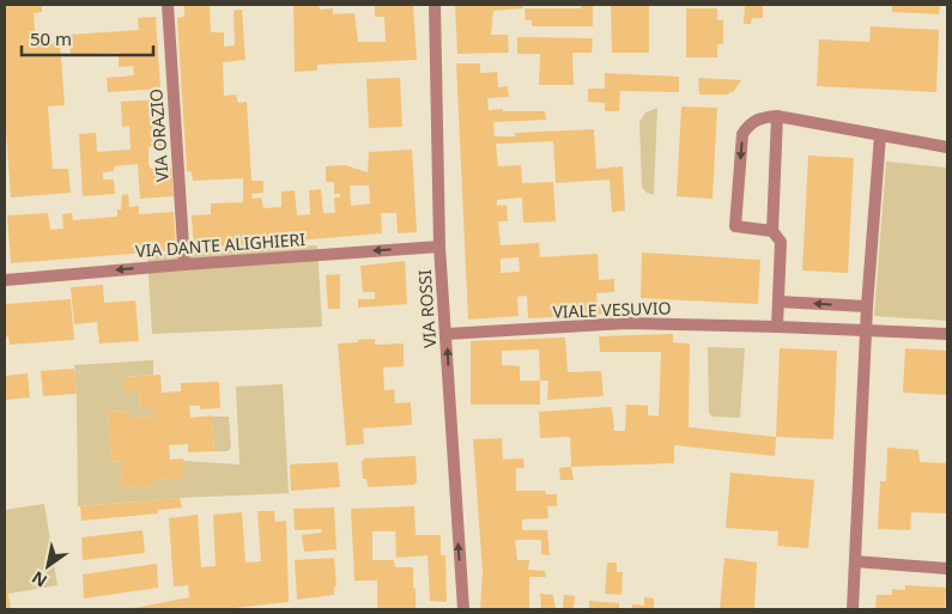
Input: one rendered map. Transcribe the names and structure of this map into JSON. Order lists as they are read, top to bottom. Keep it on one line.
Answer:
{"streets":{"street":["VIA ORAZIO","VIA DANTE ALIGHIERI","VIA ROSSI","VIALE VESUVIO"]},"crossings":[["VIA ORAZIO","VIA DANTE ALIGHIERI"],["VIA DANTE ALIGHIERI","VIA ROSSI"],["VIA ROSSI","VIALE VESUVIO"]],"one_way":["VIA DANTE ALIGHIERI","VIA ROSSI"],"scale_bar":"50 m","north":"bottom left"}
